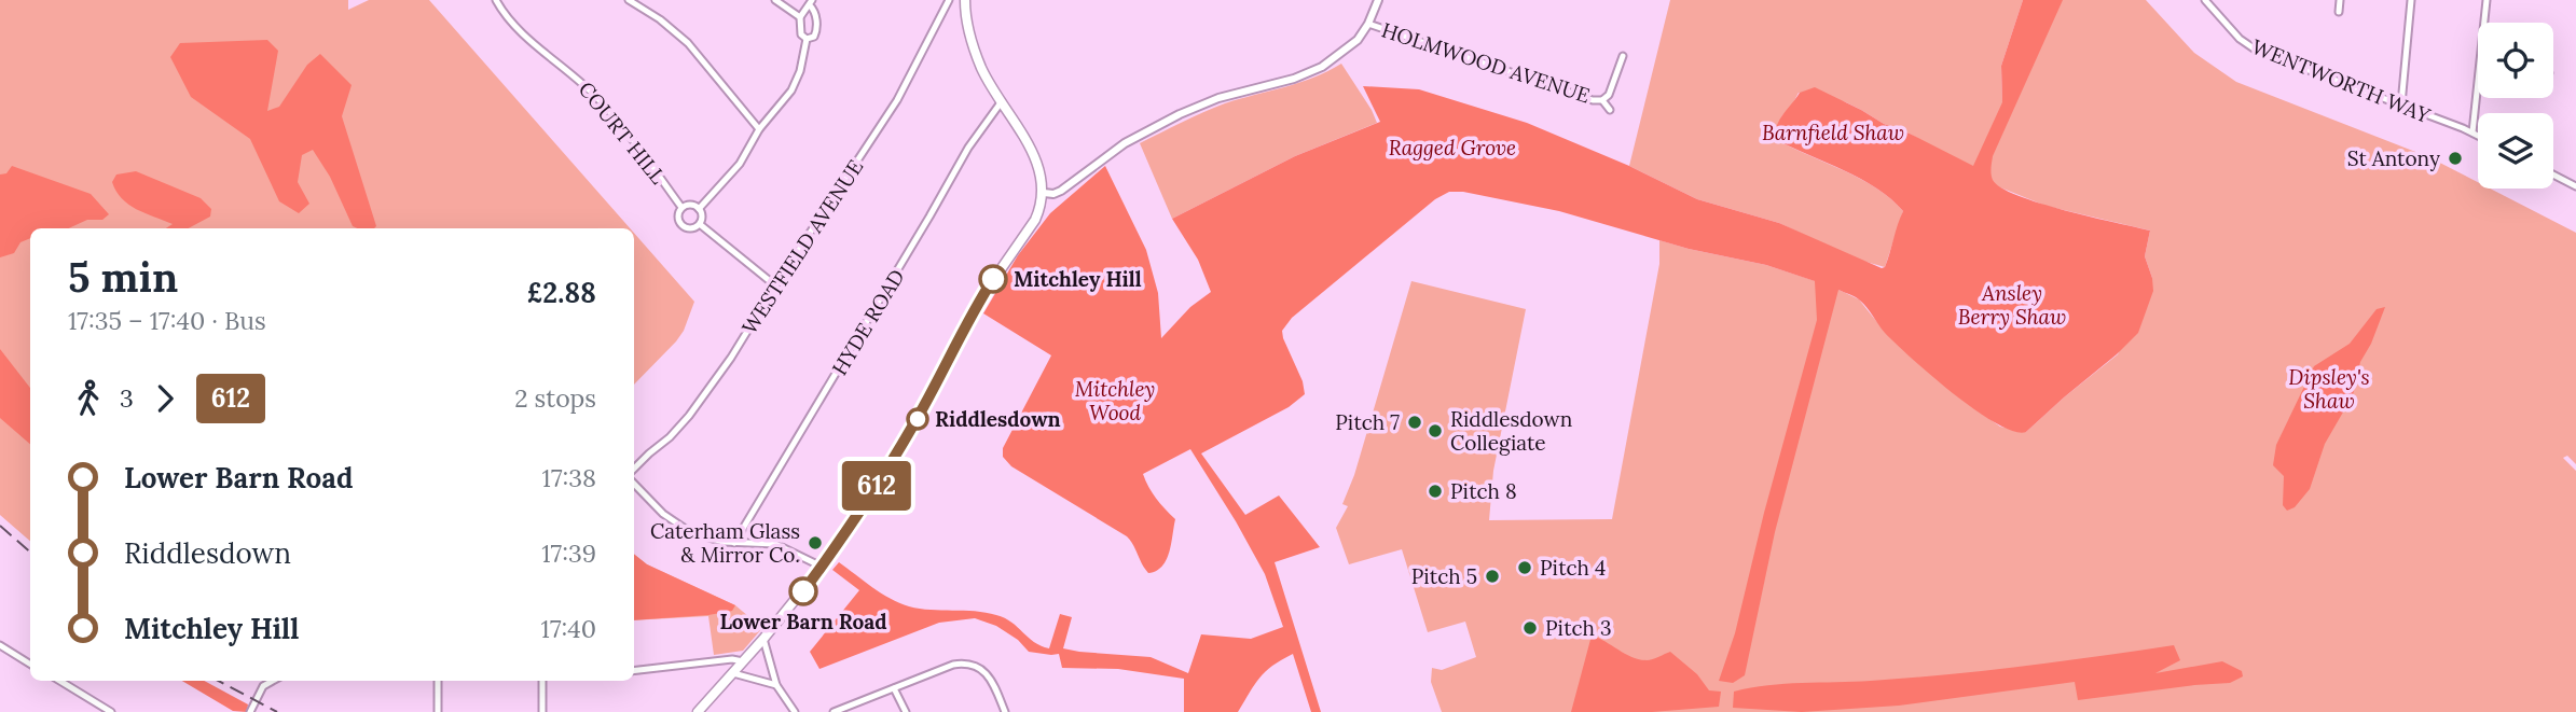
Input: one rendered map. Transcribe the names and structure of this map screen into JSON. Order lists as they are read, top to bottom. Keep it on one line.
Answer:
{"streets":{"street":["HOLMWOOD AVENUE","WENTWORTH WAY","COURT HILL","WESTFIELD AVENUE","HYDE ROAD"]},"crossings":[["COURT HILL","WESTFIELD AVENUE"]],"parks":["Barnfield Shaw","Ragged Grove","Ansley Berry Shaw","Dipsley's Shaw","Mitchley Wood"],"places":["St Antony","Mitchley Hill","Riddlesdown","Pitch 7","Riddlesdown Collegiate","Pitch 8","Caterham Glass & Mirror Co.","Pitch 4","Pitch 5","Lower Barn Road","Pitch 3"],"lines":["bus line 612"],"page":{"on_map":"612","heading":["5 min","17:35 – 17:40 · Bus","£2.88"],"legs":["3","612","2 stops"],"list":[{"name":"Lower Barn Road","value":"17:38"},{"name":"Riddlesdown","value":"17:39"},{"name":"Mitchley Hill","value":"17:40"}]}}
